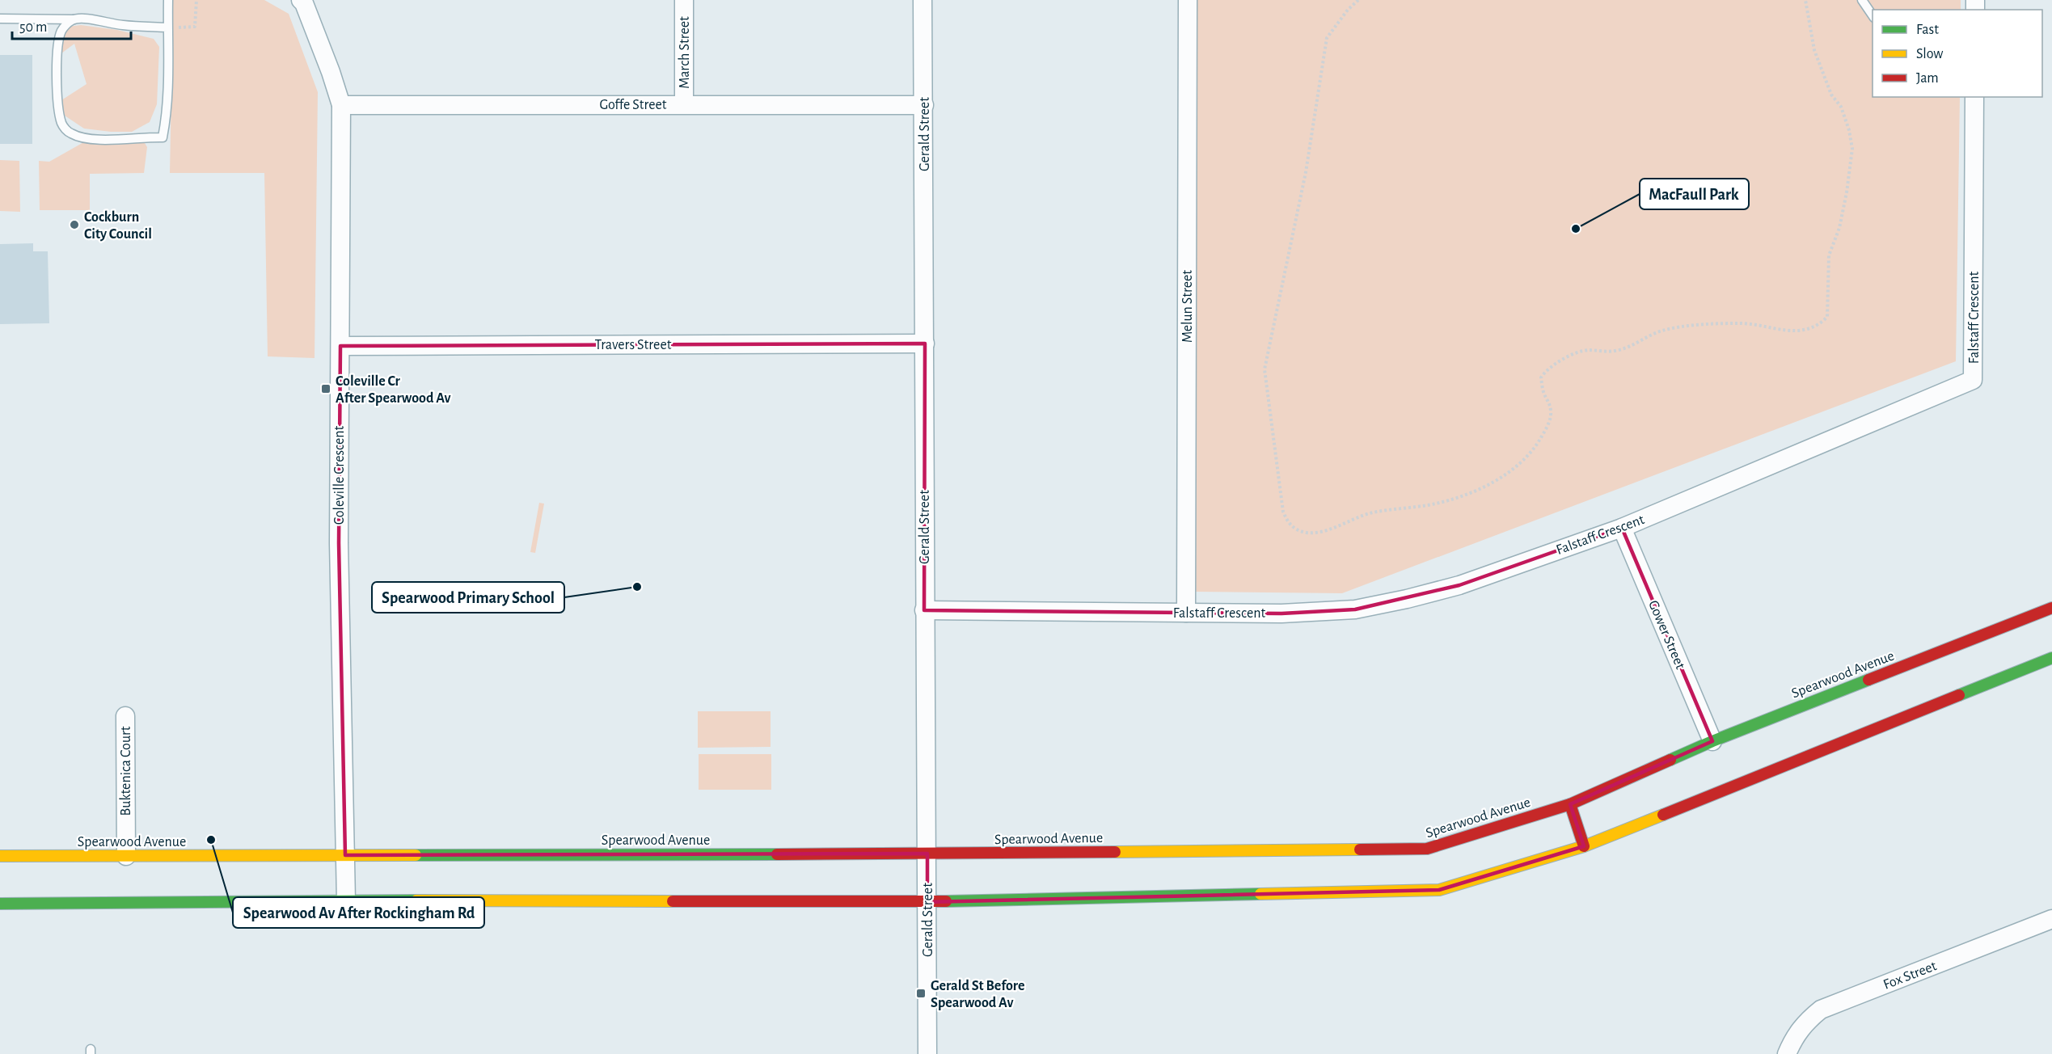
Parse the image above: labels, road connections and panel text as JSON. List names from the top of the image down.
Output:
{
  "streets": {
    "main road": ["Spearwood Avenue"],
    "street": [
      "March Street",
      "Goffe Street",
      "Gerald Street",
      "Melun Street",
      "Falstaff Crescent",
      "Travers Street",
      "Coleville Crescent",
      "Gower Street",
      "Buktenica Court",
      "Fox Street"
    ]
  },
  "crossings": [
    ["March Street", "Goffe Street"],
    ["Goffe Street", "Gerald Street"],
    ["Goffe Street", "Coleville Crescent"],
    ["Gerald Street", "Falstaff Crescent"],
    ["Gerald Street", "Travers Street"],
    ["Gerald Street", "Spearwood Avenue"],
    ["Melun Street", "Falstaff Crescent"],
    ["Falstaff Crescent", "Gower Street"],
    ["Travers Street", "Coleville Crescent"],
    ["Coleville Crescent", "Spearwood Avenue"],
    ["Gower Street", "Spearwood Avenue"],
    ["Spearwood Avenue", "Buktenica Court"]
  ],
  "places": {
    "other": [
      "Cockburn City Council",
      "MacFaull Park",
      "Spearwood Primary School",
      "Spearwood Av After Rockingham Rd"
    ],
    "transit": ["Coleville Cr After Spearwood Av", "Gerald St Before Spearwood Av"]
  },
  "legend": ["Fast", "Slow", "Jam"],
  "scale_bar": "50 m"
}
